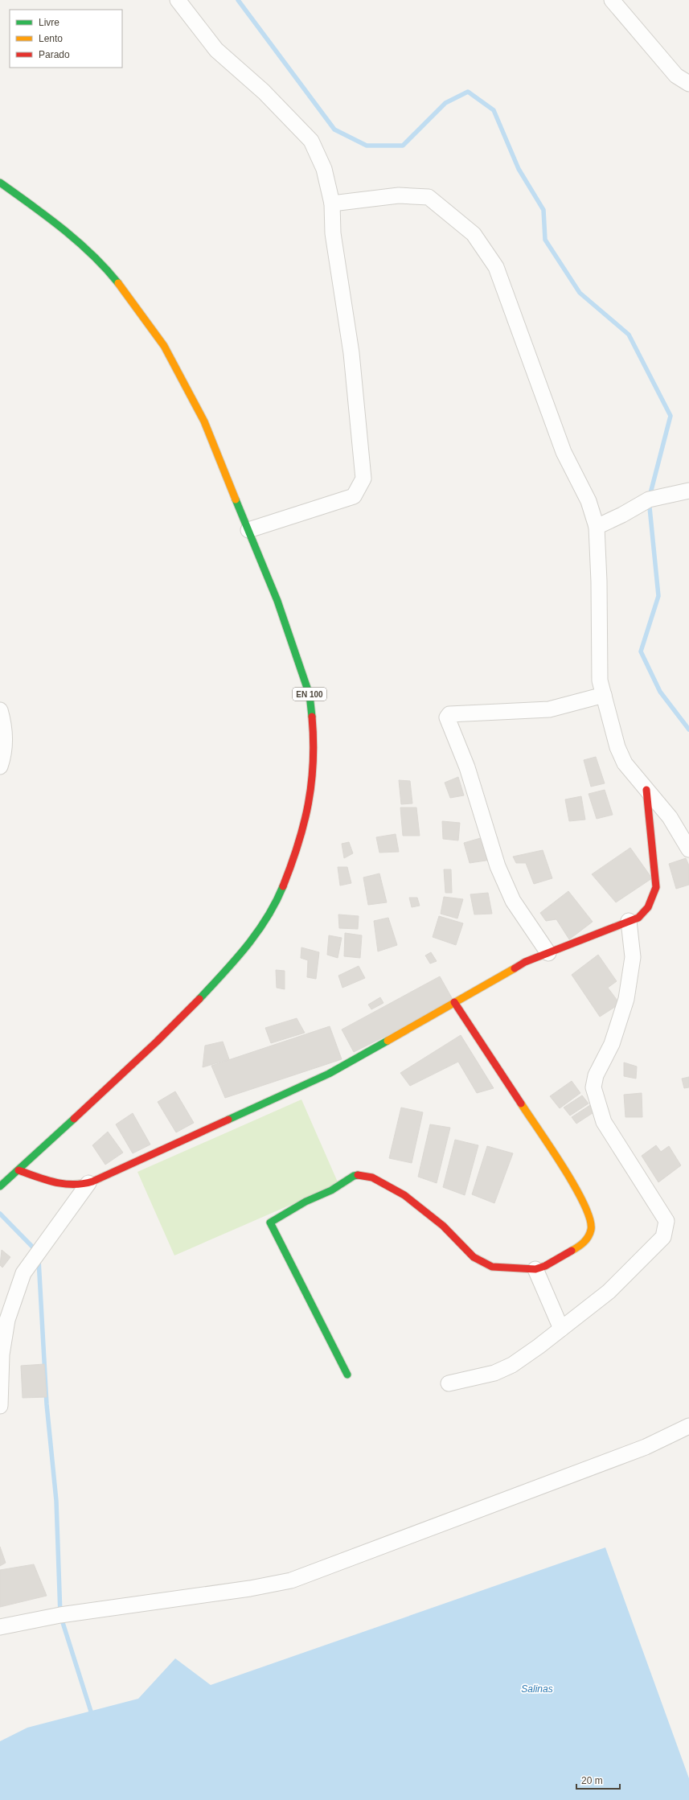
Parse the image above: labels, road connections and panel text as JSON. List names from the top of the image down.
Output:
{
  "streets": {
    "street": ["EN 100"]
  },
  "water": ["Salinas"],
  "legend": ["Livre", "Lento", "Parado"],
  "scale_bar": "20 m"
}
